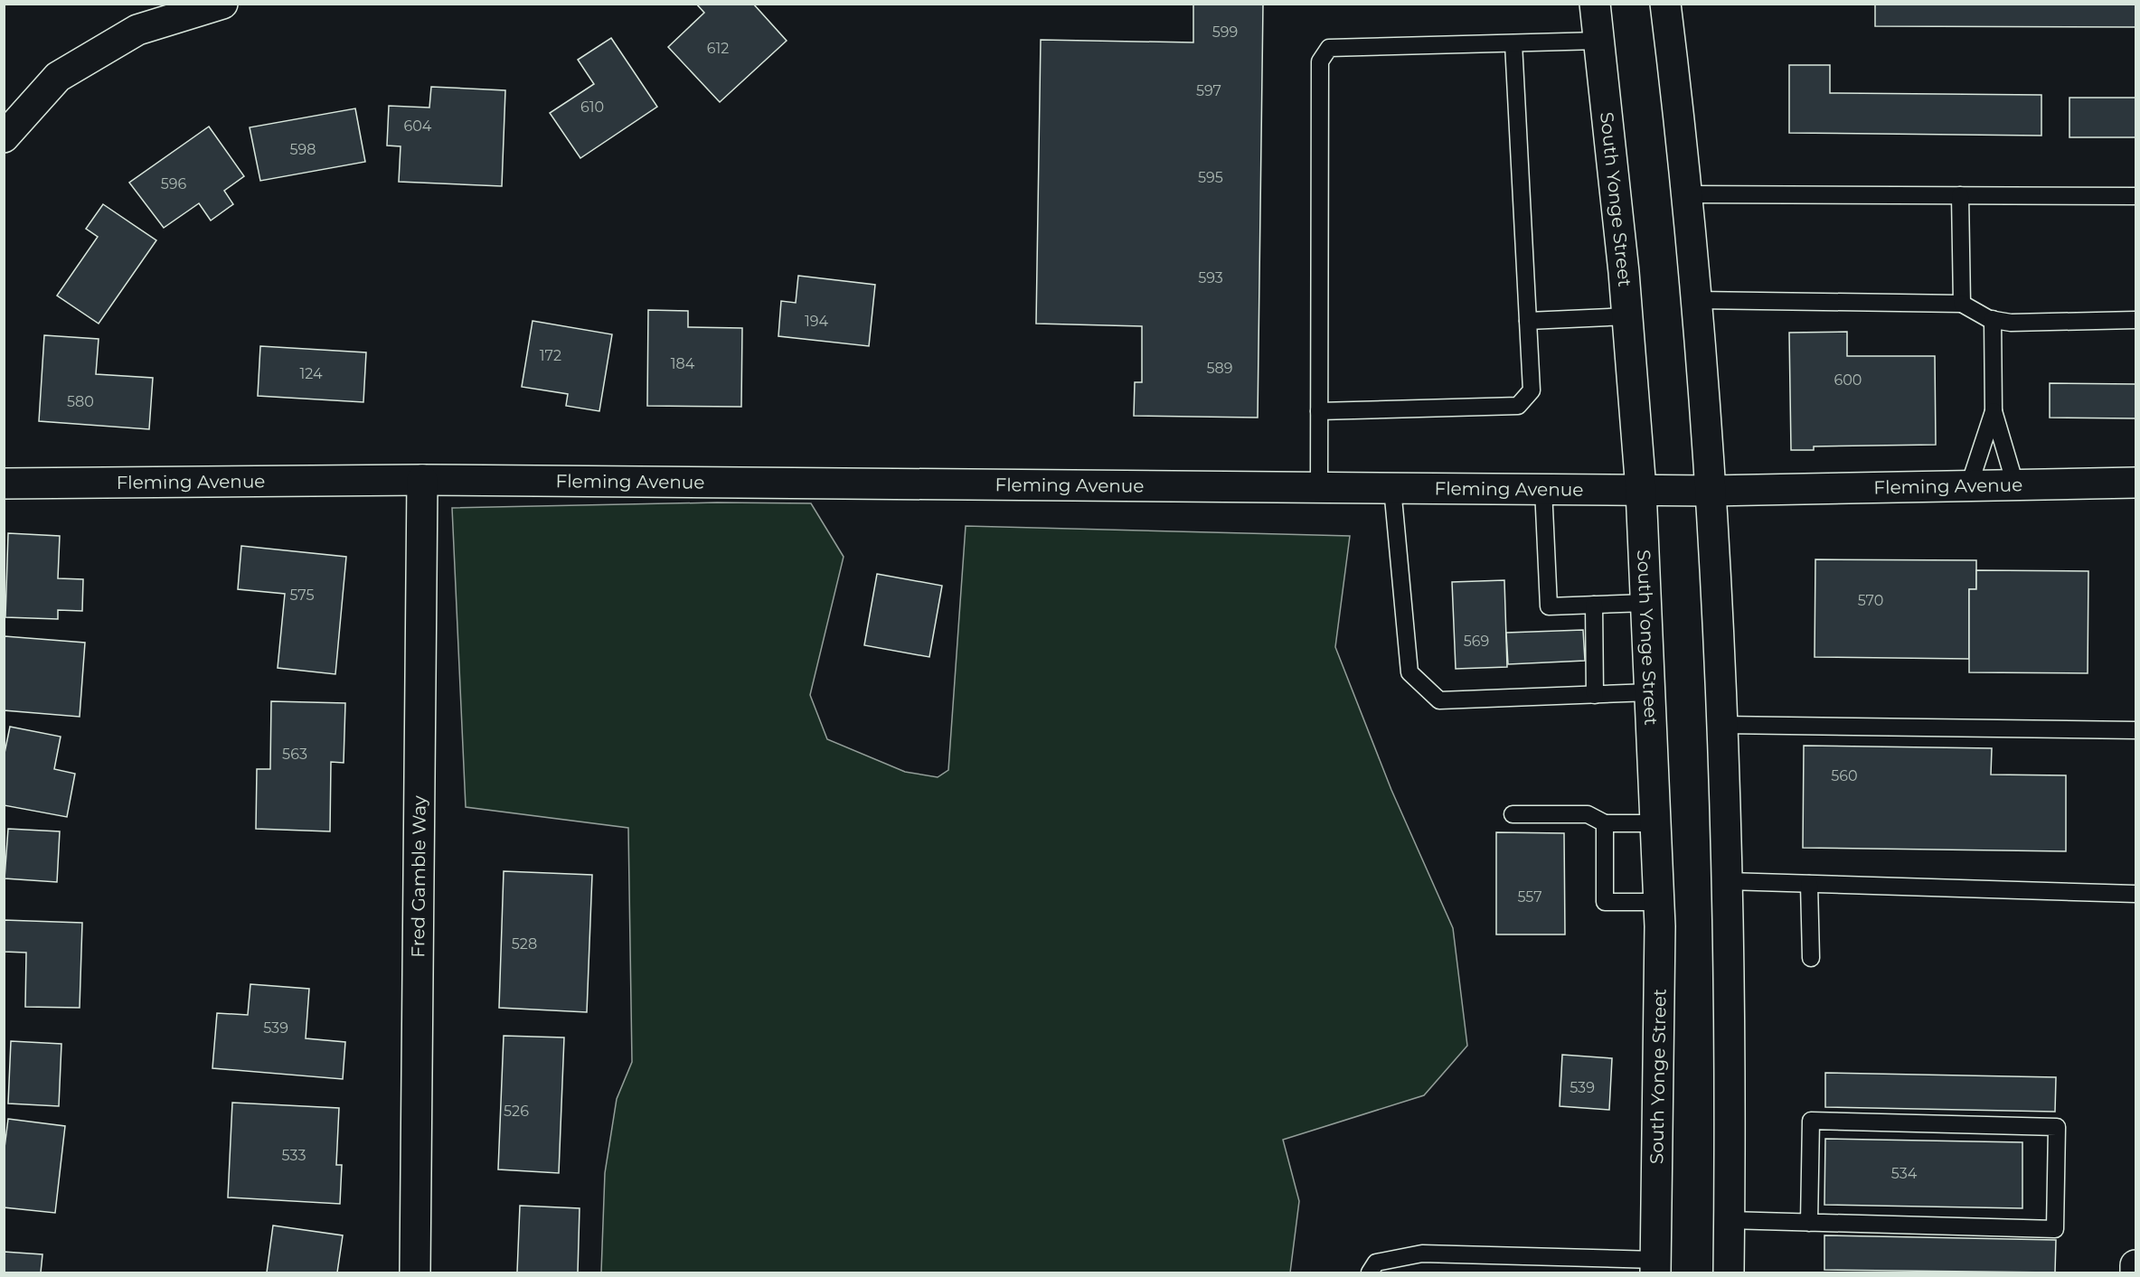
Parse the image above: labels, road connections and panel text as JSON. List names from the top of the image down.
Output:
{
  "streets": {
    "street": ["South Yonge Street", "Fleming Avenue", "Fred Gamble Way"]
  },
  "crossings": [
    ["South Yonge Street", "Fleming Avenue"],
    ["Fleming Avenue", "Fred Gamble Way"]
  ],
  "house_numbers": [
    "599",
    "612",
    "597",
    "610",
    "604",
    "598",
    "595",
    "596",
    "593",
    "194",
    "172",
    "184",
    "589",
    "124",
    "600",
    "580",
    "575",
    "570",
    "569",
    "563",
    "560",
    "557",
    "528",
    "539",
    "539",
    "526",
    "533",
    "534"
  ]
}
